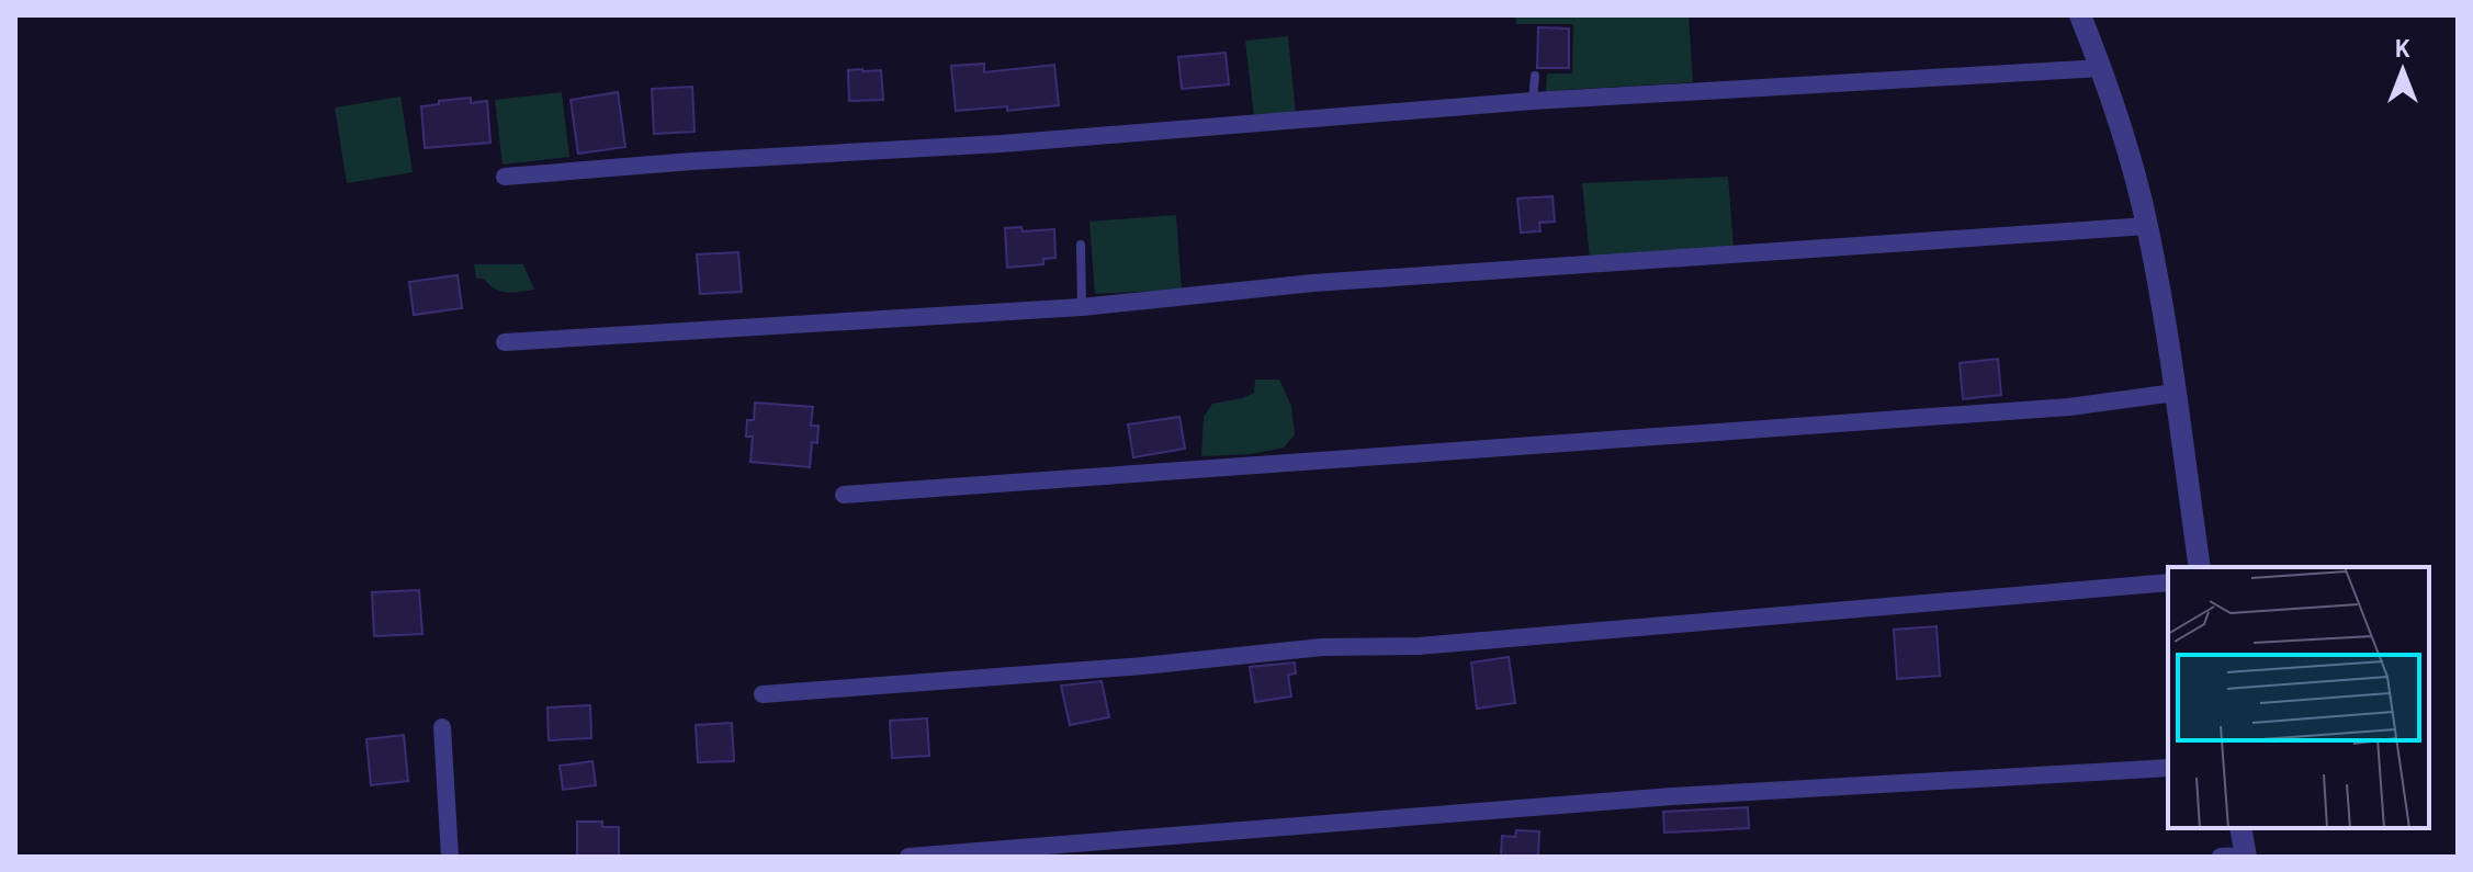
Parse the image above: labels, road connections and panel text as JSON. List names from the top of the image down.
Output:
{
  "north": "top"
}
